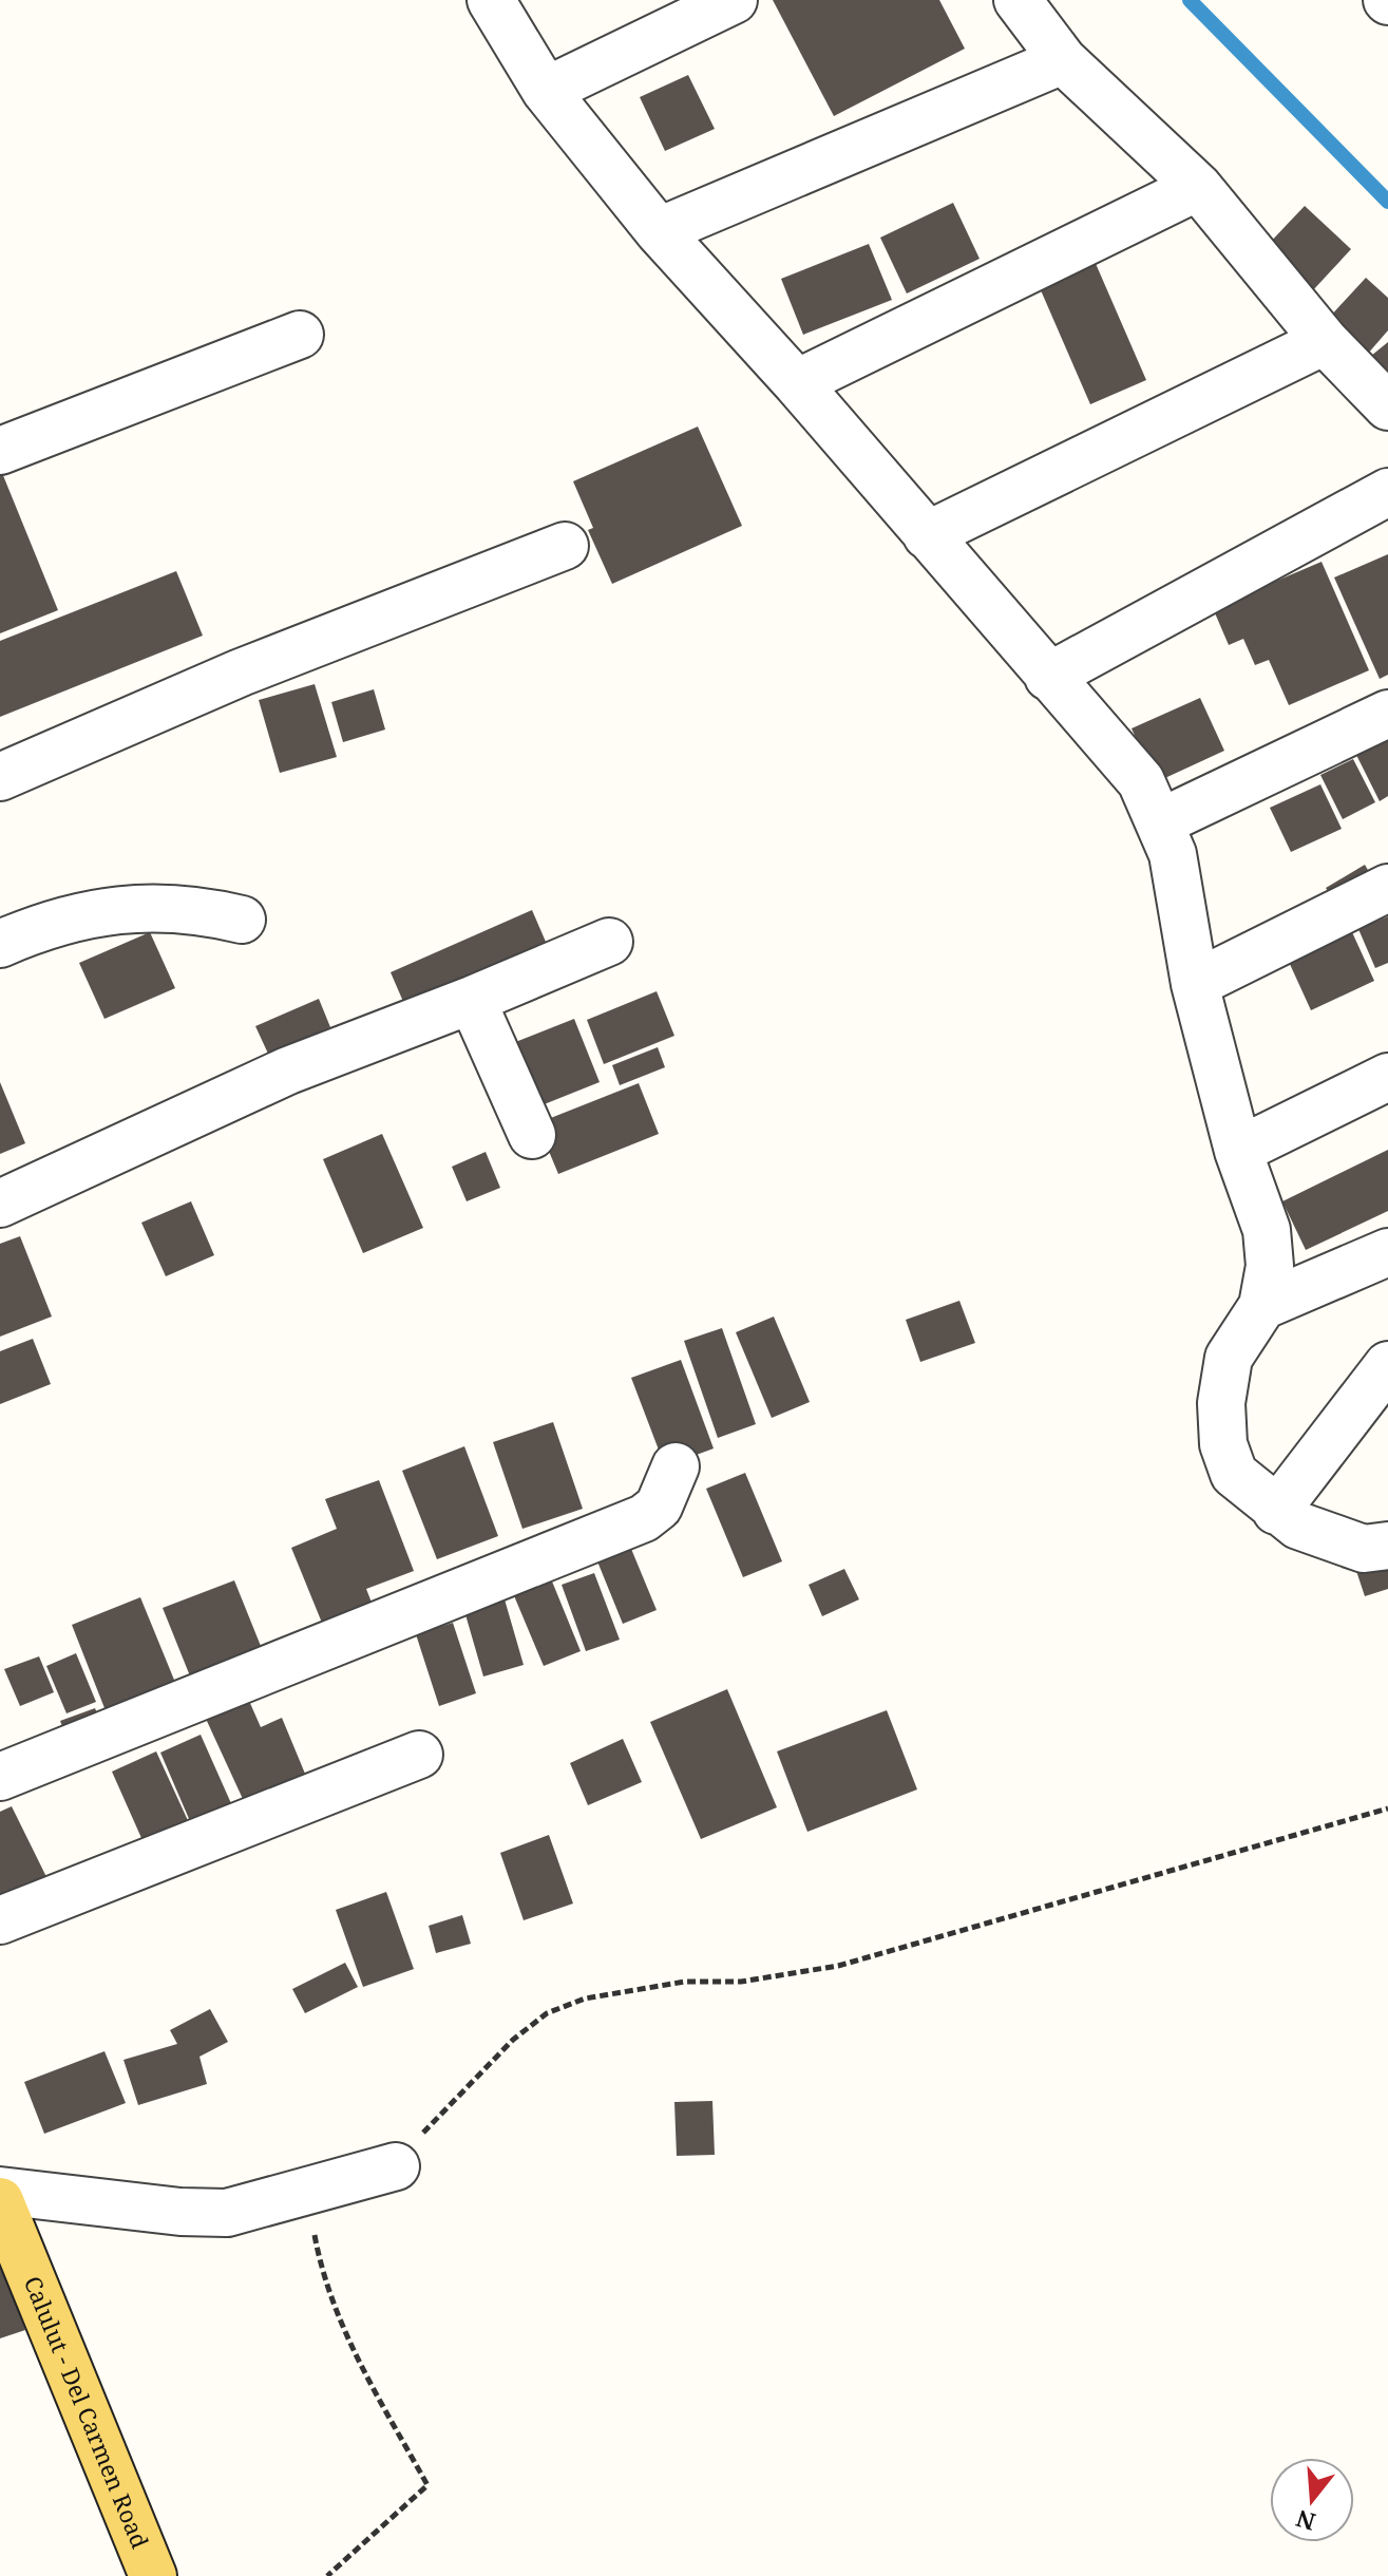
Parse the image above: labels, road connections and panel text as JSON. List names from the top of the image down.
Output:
{
  "streets": {
    "main road": ["Calulut - Del Carmen Road"]
  },
  "north": "bottom"
}
